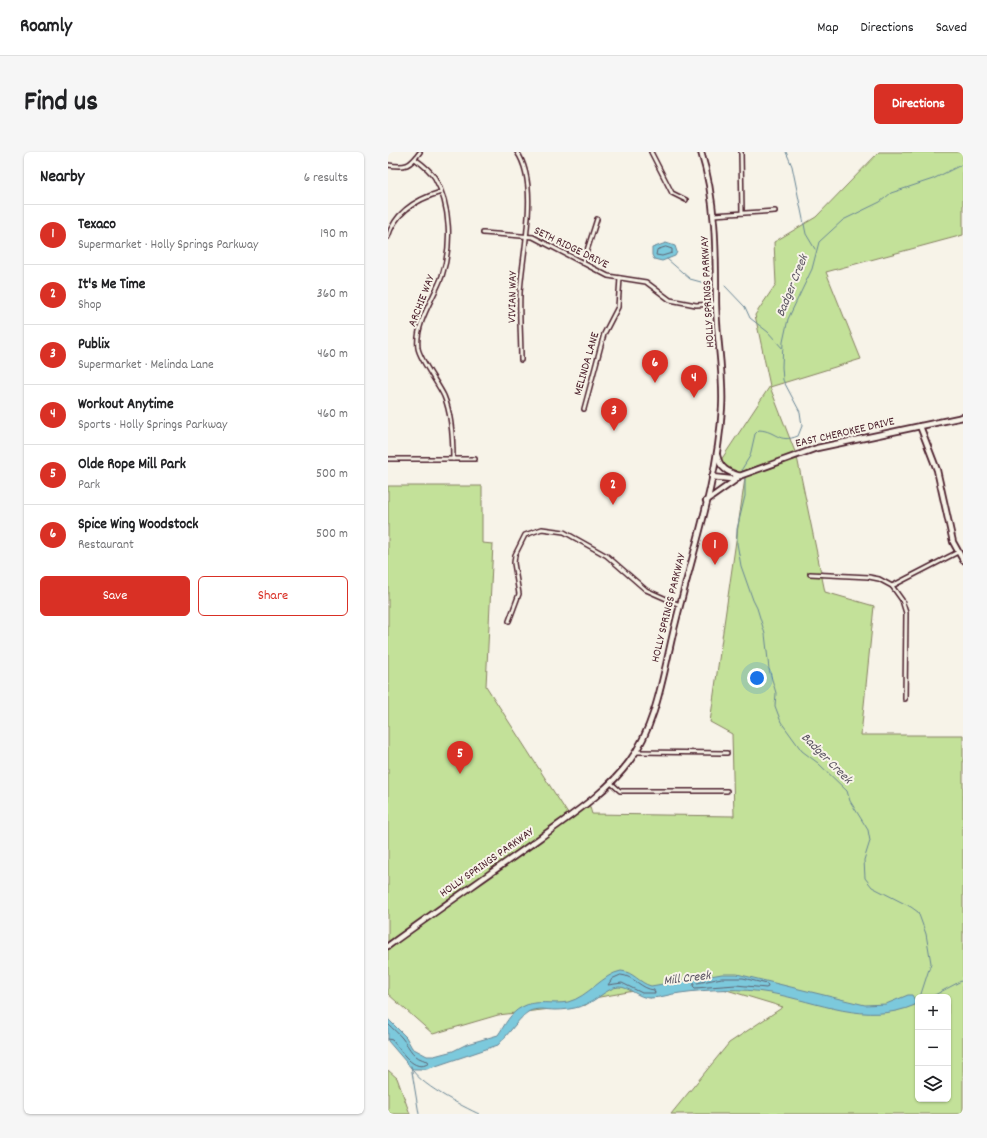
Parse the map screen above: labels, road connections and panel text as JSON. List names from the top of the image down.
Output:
{
  "streets": {
    "main road": ["HOLLY SPRINGS PARKWAY", "EAST CHEROKEE DRIVE"],
    "street": [
      "SETH RIDGE DRIVE",
      "VIVIAN WAY",
      "ARCHIE WAY",
      "MELINDA LANE"
    ]
  },
  "crossings": [
    ["SETH RIDGE DRIVE", "HOLLY SPRINGS PARKWAY"],
    ["SETH RIDGE DRIVE", "VIVIAN WAY"],
    ["SETH RIDGE DRIVE", "MELINDA LANE"],
    ["HOLLY SPRINGS PARKWAY", "EAST CHEROKEE DRIVE"]
  ],
  "water": ["Badger Creek", "Mill Creek"],
  "page": {
    "header": "Roamly",
    "nav": ["Map", "Directions", "Saved"],
    "title": "Find us",
    "buttons": [
      "Directions",
      ["Save", "Share"]
    ],
    "heading": ["Nearby", "6 results"],
    "list": [
      {
        "mark": "1",
        "name": "Texaco",
        "note": "Supermarket · Holly Springs Parkway",
        "value": "190 m"
      },
      {
        "mark": "2",
        "name": "It's Me Time",
        "note": "Shop",
        "value": "360 m"
      },
      {
        "mark": "3",
        "name": "Publix",
        "note": "Supermarket · Melinda Lane",
        "value": "460 m"
      },
      {
        "mark": "4",
        "name": "Workout Anytime",
        "note": "Sports · Holly Springs Parkway",
        "value": "460 m"
      },
      {
        "mark": "5",
        "name": "Olde Rope Mill Park",
        "note": "Park",
        "value": "500 m"
      },
      {
        "mark": "6",
        "name": "Spice Wing Woodstock",
        "note": "Restaurant",
        "value": "500 m"
      }
    ],
    "pins": [
      "6",
      "4",
      "3",
      "2",
      "1",
      "5"
    ],
    "map_buttons": ["+", "−"]
  }
}
